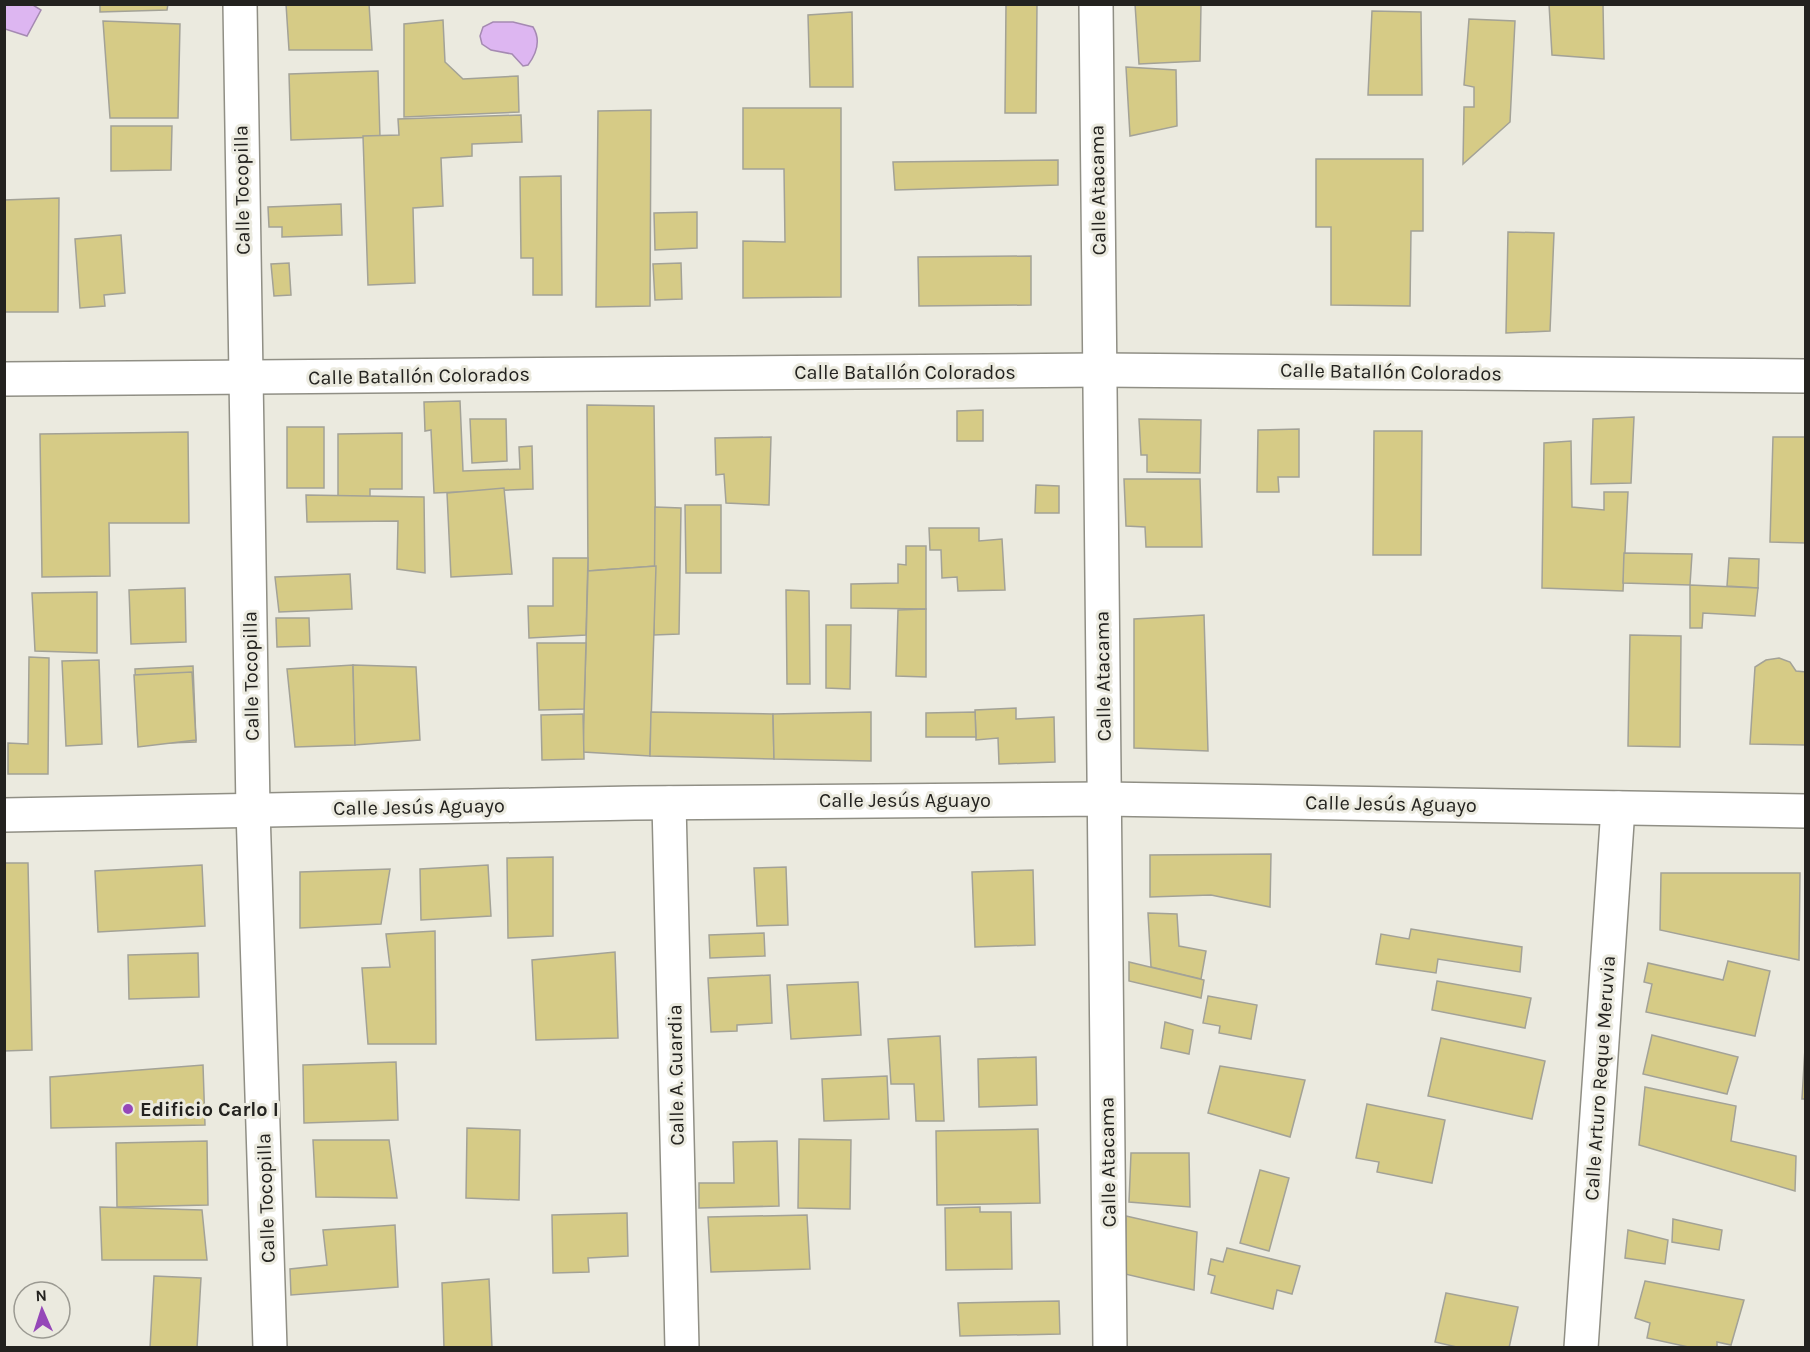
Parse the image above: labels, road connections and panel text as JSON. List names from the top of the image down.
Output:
{
  "streets": {
    "street": [
      "Calle Tocopilla",
      "Calle Atacama",
      "Calle Batallón Colorados",
      "Calle Jesús Aguayo",
      "Calle A. Guardia",
      "Calle Arturo Reque Meruvia"
    ]
  },
  "crossings": [
    ["Calle Tocopilla", "Calle Batallón Colorados"],
    ["Calle Tocopilla", "Calle Jesús Aguayo"],
    ["Calle Atacama", "Calle Batallón Colorados"],
    ["Calle Atacama", "Calle Jesús Aguayo"],
    ["Calle Jesús Aguayo", "Calle A. Guardia"],
    ["Calle Jesús Aguayo", "Calle Arturo Reque Meruvia"]
  ],
  "places": ["Edificio Carlo I"],
  "north": "top"
}
